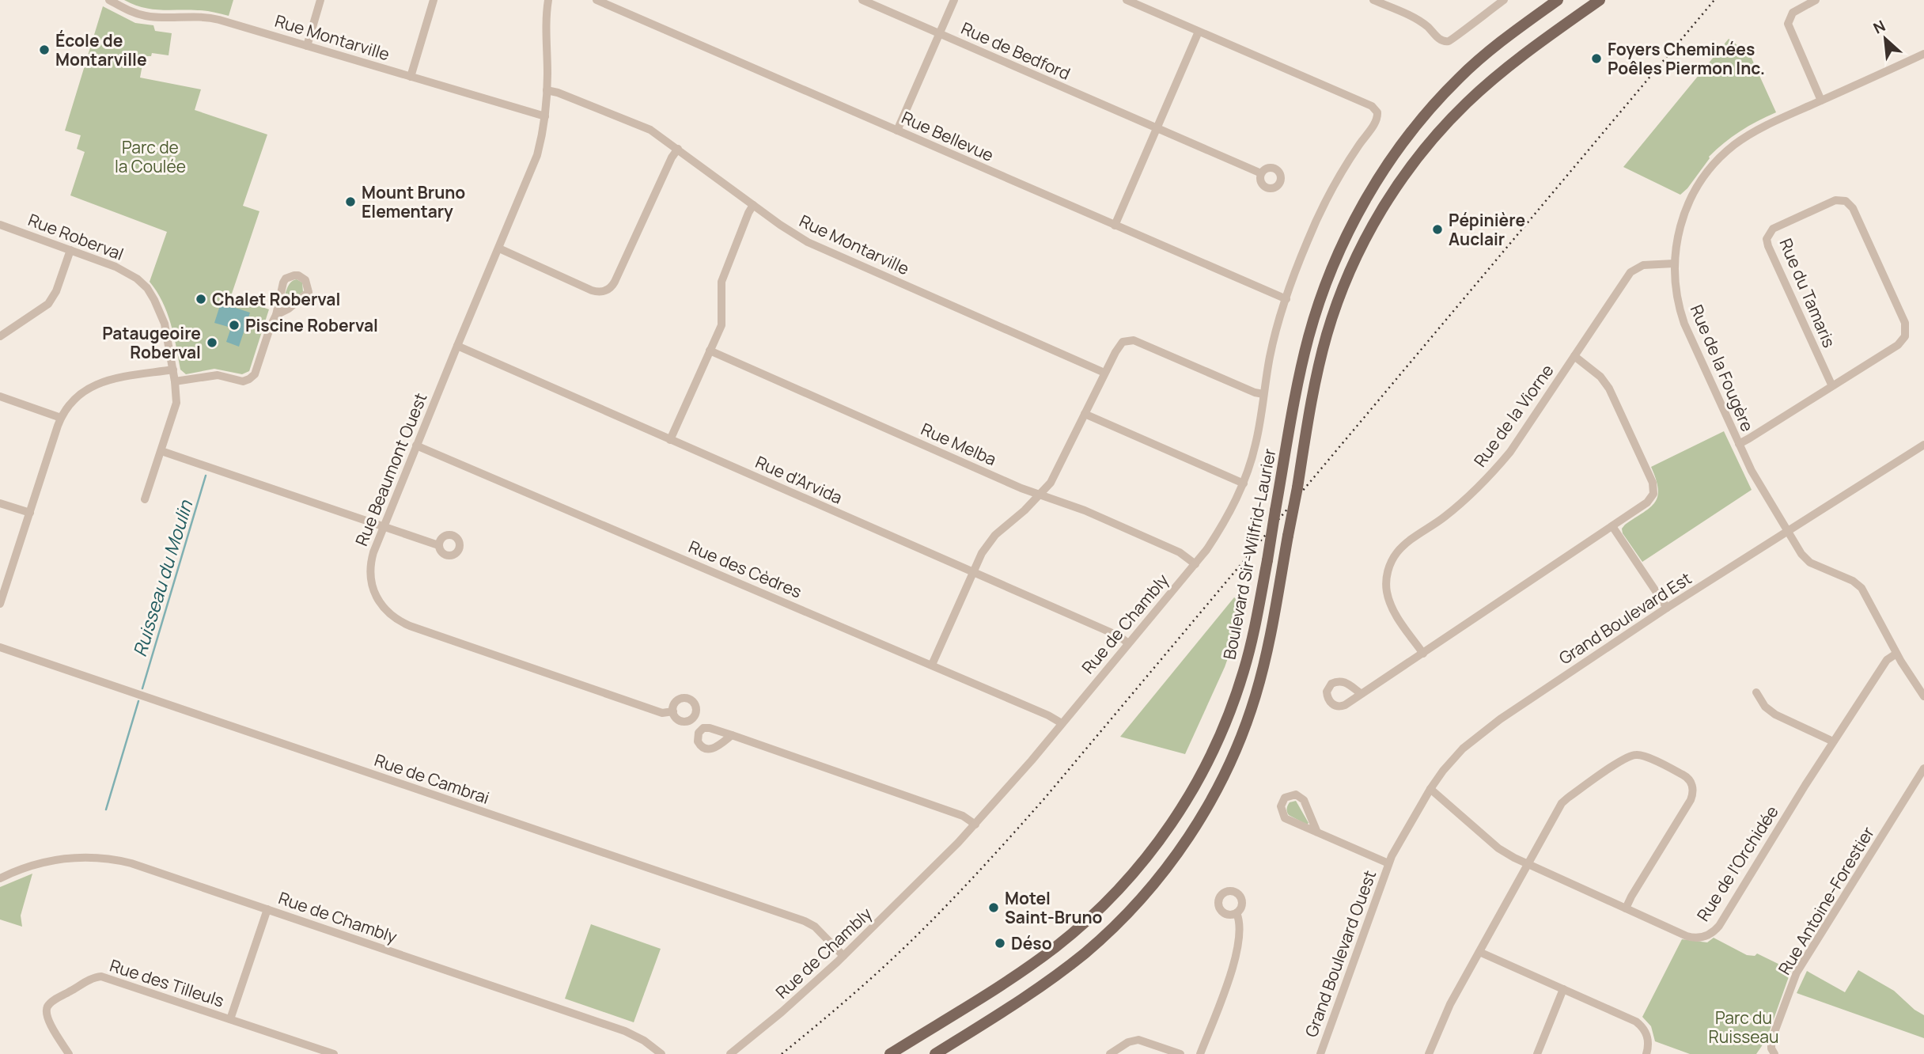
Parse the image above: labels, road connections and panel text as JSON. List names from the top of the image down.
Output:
{
  "streets": {
    "main road": ["Boulevard Sir-Wilfrid-Laurier"],
    "street": [
      "Rue Montarville",
      "Rue de Bedford",
      "Rue Bellevue",
      "Rue Roberval",
      "Rue du Tamaris",
      "Rue de la Fougère",
      "Rue de la Viorne",
      "Rue Melba",
      "Rue Beaumont Ouest",
      "Rue d'Arvida",
      "Rue des Cèdres",
      "Grand Boulevard Est",
      "Rue de Chambly",
      "Rue de Cambrai",
      "Rue de l'Orchidée",
      "Rue Antoine-Forestier",
      "Grand Boulevard Ouest",
      "Rue des Tilleuls"
    ]
  },
  "crossings": [
    ["Rue Montarville", "Rue Beaumont Ouest"],
    ["Rue Bellevue", "Rue de Chambly"],
    ["Rue du Tamaris", "Rue de la Fougère"],
    ["Rue de la Fougère", "Rue de la Viorne"],
    ["Rue de la Fougère", "Grand Boulevard Est"],
    ["Rue de la Fougère", "Rue de l'Orchidée"],
    ["Rue Melba", "Rue de Chambly"],
    ["Rue Beaumont Ouest", "Rue d'Arvida"],
    ["Rue Beaumont Ouest", "Rue des Cèdres"],
    ["Rue d'Arvida", "Rue de Chambly"],
    ["Rue des Cèdres", "Rue de Chambly"],
    ["Grand Boulevard Est", "Rue de l'Orchidée"],
    ["Grand Boulevard Est", "Grand Boulevard Ouest"],
    ["Rue de Chambly", "Rue de Cambrai"]
  ],
  "water": ["Ruisseau du Moulin"],
  "parks": ["Parc de la Coulée", "Parc du Ruisseau"],
  "places": [
    "École de Montarville",
    "Foyers Cheminées Poêles Piermon Inc.",
    "Mount Bruno Elementary",
    "Pépinière Auclair",
    "Chalet Roberval",
    "Piscine Roberval",
    "Pataugeoire Roberval",
    "Motel Saint-Bruno",
    "Déso"
  ],
  "north": "top left"
}
